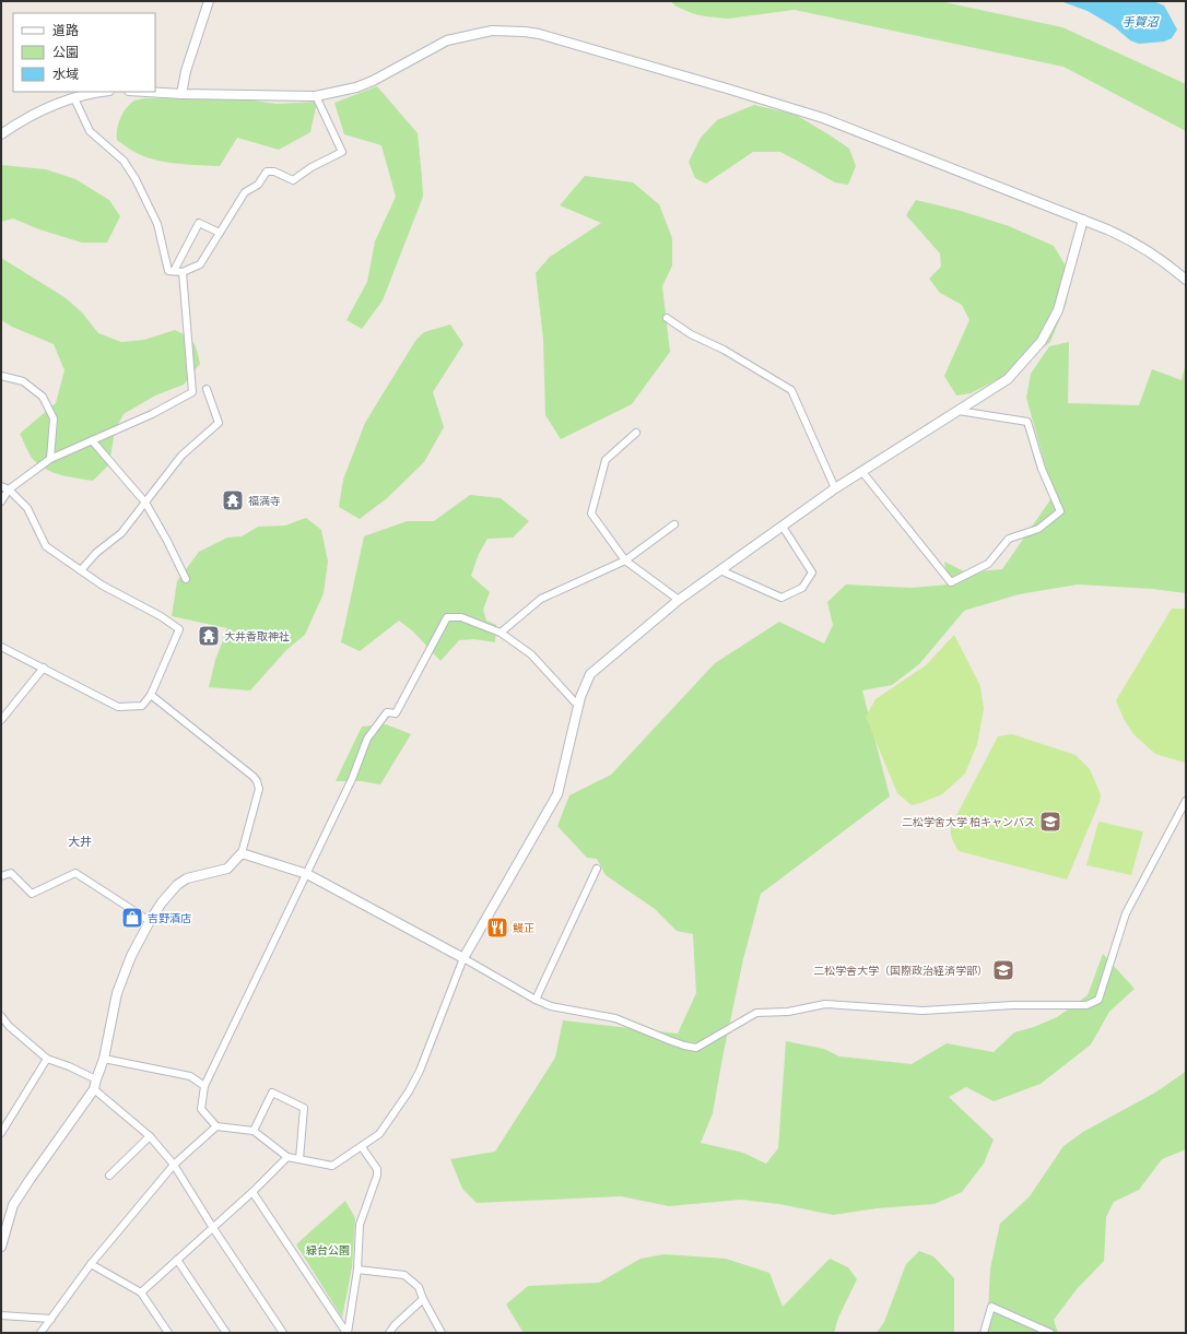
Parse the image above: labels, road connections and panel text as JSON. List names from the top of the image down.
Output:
{
  "districts": ["大井"],
  "water": ["手賀沼"],
  "parks": ["緑台公園"],
  "places": {
    "temple": ["福満寺", "大井香取神社"],
    "school or university": ["二松学舍大学 柏キャンパス", "二松学舎大学（国際政治経済学部）"],
    "shop": ["吉野酒店"],
    "restaurant": ["鰻正"]
  },
  "legend": ["道路", "公園", "水域"]
}
